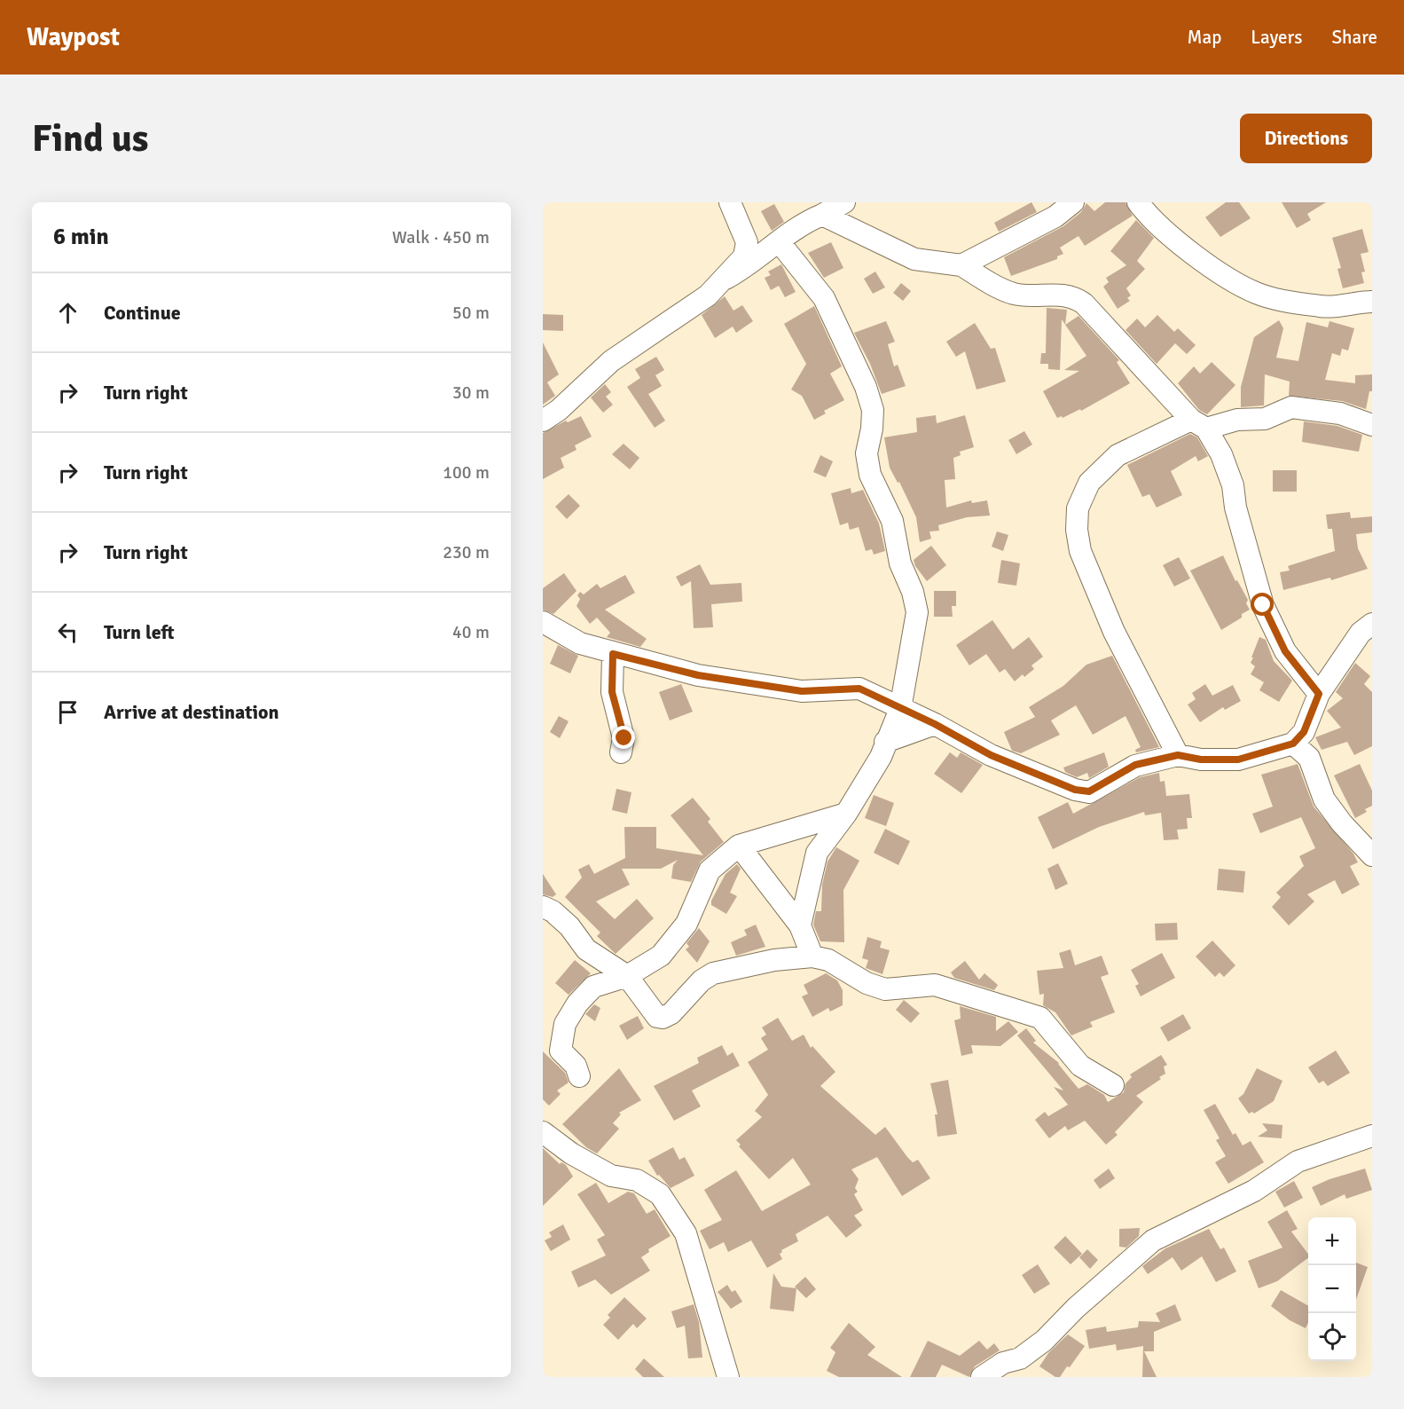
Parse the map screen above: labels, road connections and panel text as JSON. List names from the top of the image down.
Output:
{
  "page": {
    "header": "Waypost",
    "nav": ["Map", "Layers", "Share"],
    "buttons": "Directions",
    "title": "Find us",
    "heading": ["6 min", "Walk · 450 m"],
    "list": [
      ["Continue", "50 m"],
      ["Turn right", "30 m"],
      ["Turn right", "100 m"],
      ["Turn right", "230 m"],
      ["Turn left", "40 m"],
      "Arrive at destination"
    ],
    "map_buttons": ["+", "−"]
  }
}
